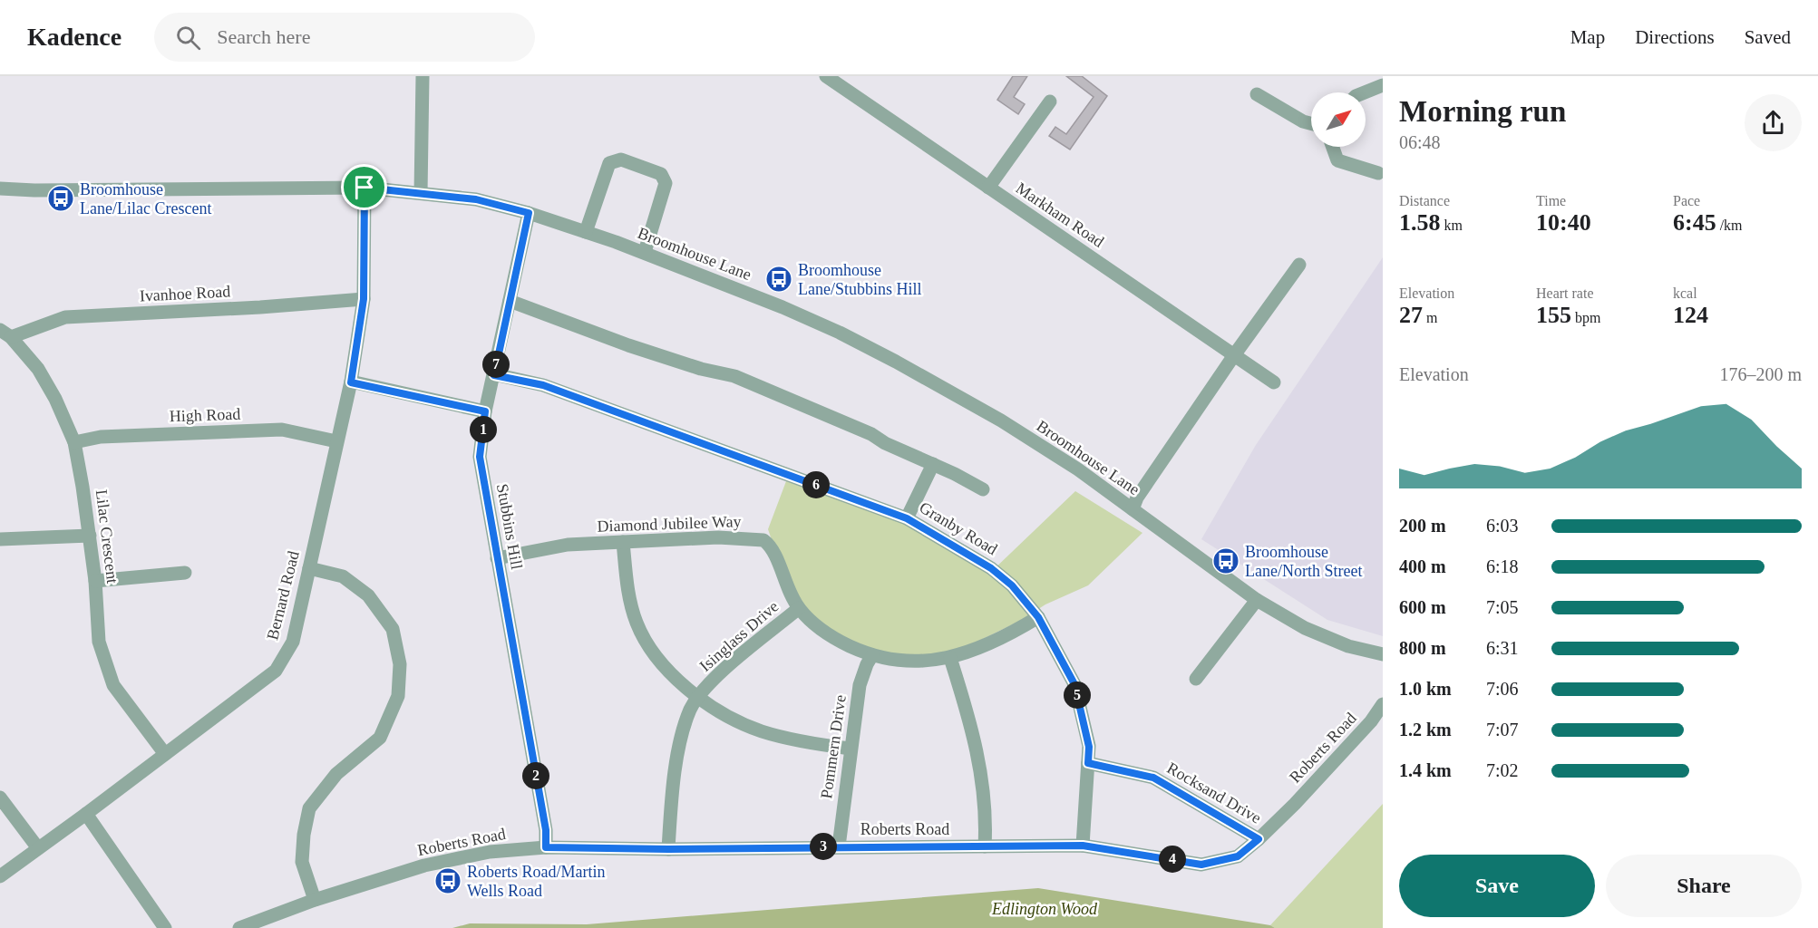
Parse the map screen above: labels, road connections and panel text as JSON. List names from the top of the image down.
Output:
{
  "streets": {
    "street": [
      "Markham Road",
      "Broomhouse Lane",
      "Ivanhoe Road",
      "High Road",
      "Diamond Jubilee Way",
      "Stubbins Hill",
      "Granby Road",
      "Lilac Crescent",
      "Bernard Road",
      "Isinglass Drive",
      "Pommern Drive",
      "Roberts Road",
      "Rocksand Drive"
    ]
  },
  "crossings": [
    ["Broomhouse Lane", "Stubbins Hill"],
    ["Broomhouse Lane", "Bernard Road"],
    ["Ivanhoe Road", "Lilac Crescent"],
    ["Ivanhoe Road", "Bernard Road"],
    ["High Road", "Lilac Crescent"],
    ["High Road", "Bernard Road"],
    ["Diamond Jubilee Way", "Stubbins Hill"],
    ["Diamond Jubilee Way", "Granby Road"],
    ["Diamond Jubilee Way", "Isinglass Drive"],
    ["Diamond Jubilee Way", "Pommern Drive"],
    ["Stubbins Hill", "Granby Road"],
    ["Stubbins Hill", "Roberts Road"],
    ["Granby Road", "Roberts Road"],
    ["Granby Road", "Rocksand Drive"],
    ["Lilac Crescent", "Bernard Road"],
    ["Isinglass Drive", "Roberts Road"],
    ["Pommern Drive", "Roberts Road"],
    ["Roberts Road", "Rocksand Drive"]
  ],
  "parks": ["Edlington Wood"],
  "places": {
    "bus stop": [
      "Broomhouse Lane/Lilac Crescent",
      "Broomhouse Lane/Stubbins Hill",
      "Broomhouse Lane/North Street",
      "Roberts Road/Martin Wells Road"
    ]
  },
  "north": "top right",
  "page": {
    "header": "Kadence",
    "search": "Search here",
    "nav": ["Map", "Directions", "Saved"],
    "heading": ["Morning run", "06:48"],
    "stats": [
      ["Distance", "1.58 km"],
      ["Time", "10:40"],
      ["Pace", "6:45 /km"],
      ["Elevation", "27 m"],
      ["Heart rate", "155 bpm"],
      ["kcal", "124"]
    ],
    "pins": [
      "7",
      "1",
      "6",
      "5",
      "2",
      "3",
      "4"
    ],
    "chart": ["Elevation", "176–200 m"],
    "list": [
      {
        "name": "200 m",
        "note": "6:03"
      },
      {
        "name": "400 m",
        "note": "6:18"
      },
      {
        "name": "600 m",
        "note": "7:05"
      },
      {
        "name": "800 m",
        "note": "6:31"
      },
      {
        "name": "1.0 km",
        "note": "7:06"
      },
      {
        "name": "1.2 km",
        "note": "7:07"
      },
      {
        "name": "1.4 km",
        "note": "7:02"
      }
    ],
    "buttons": ["Save", "Share"]
  }
}
